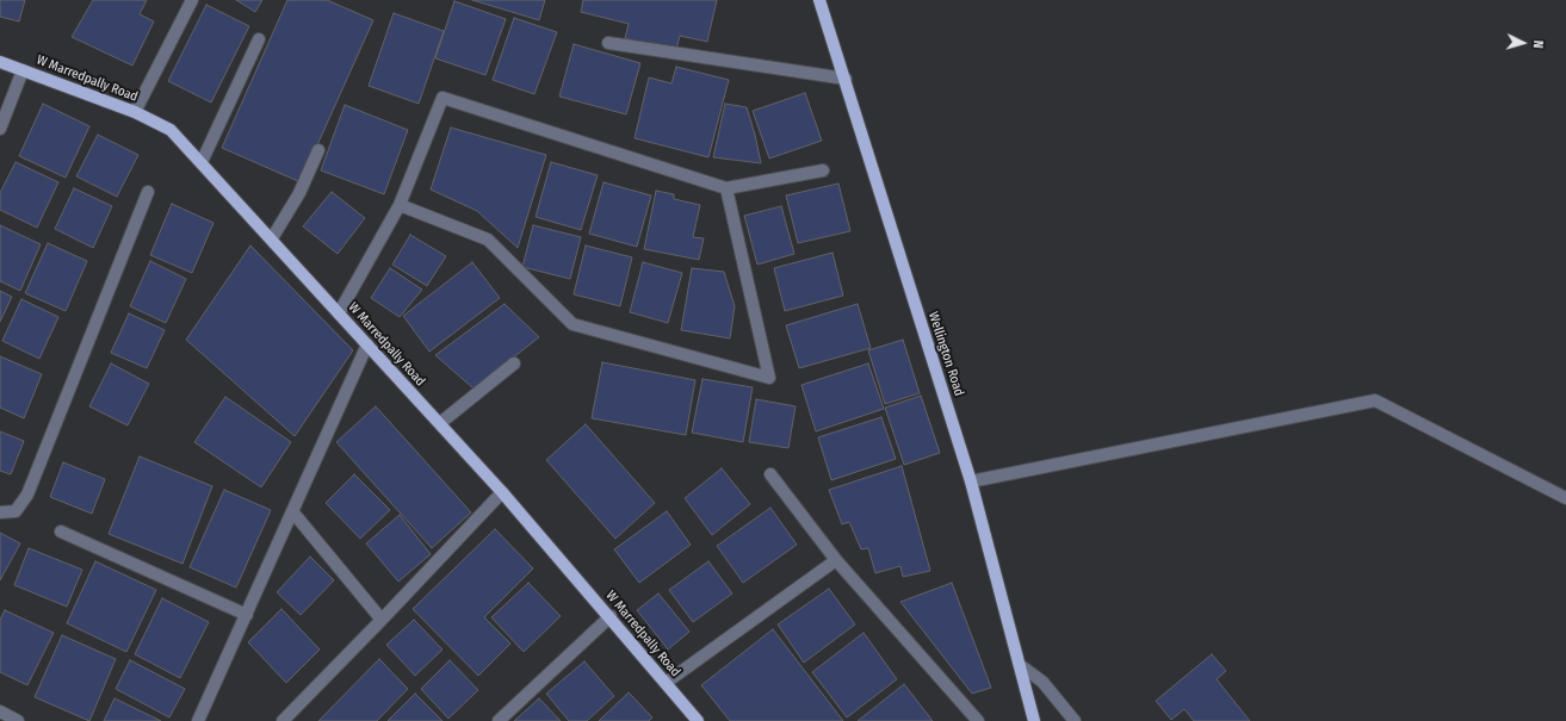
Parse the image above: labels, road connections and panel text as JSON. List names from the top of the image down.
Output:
{
  "streets": {
    "main road": ["W Marredpally Road", "Wellington Road"]
  },
  "north": "right"
}
